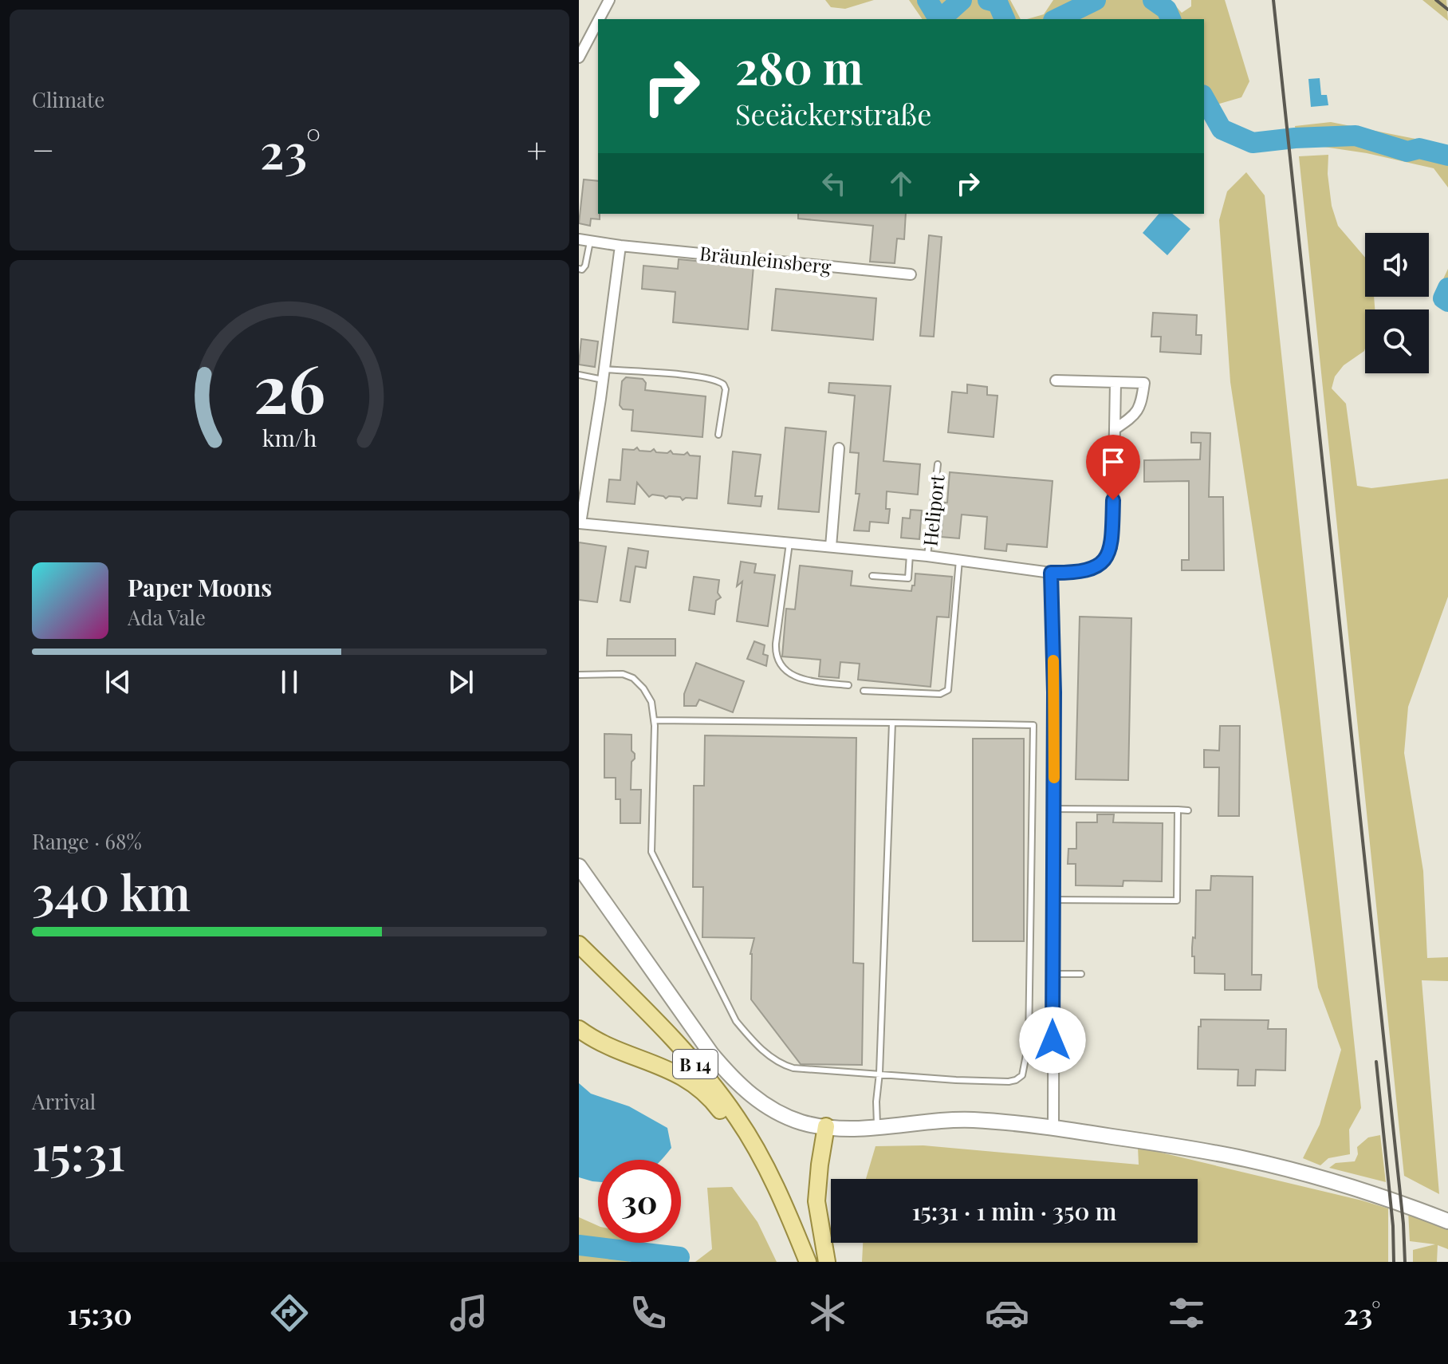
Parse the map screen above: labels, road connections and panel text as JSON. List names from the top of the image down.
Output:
{
  "streets": {
    "main road": ["B 14"],
    "street": ["Bräunleinsberg"],
    "lane": ["Heliport"]
  },
  "page": {
    "tile": [
      "Climate",
      ["Range · 68%", "340 km"],
      ["Arrival", "15:31"]
    ],
    "turn": ["280 m", "Seeäckerstraße"],
    "heat": ["−", "23°", "+"],
    "song": ["Paper Moons", "Ada Vale"],
    "limit": "30",
    "trip": "15:31 · 1 min · 350 m",
    "tabs": ["15:30", "23°"],
    "gauge": ["26", "km/h"]
  }
}
